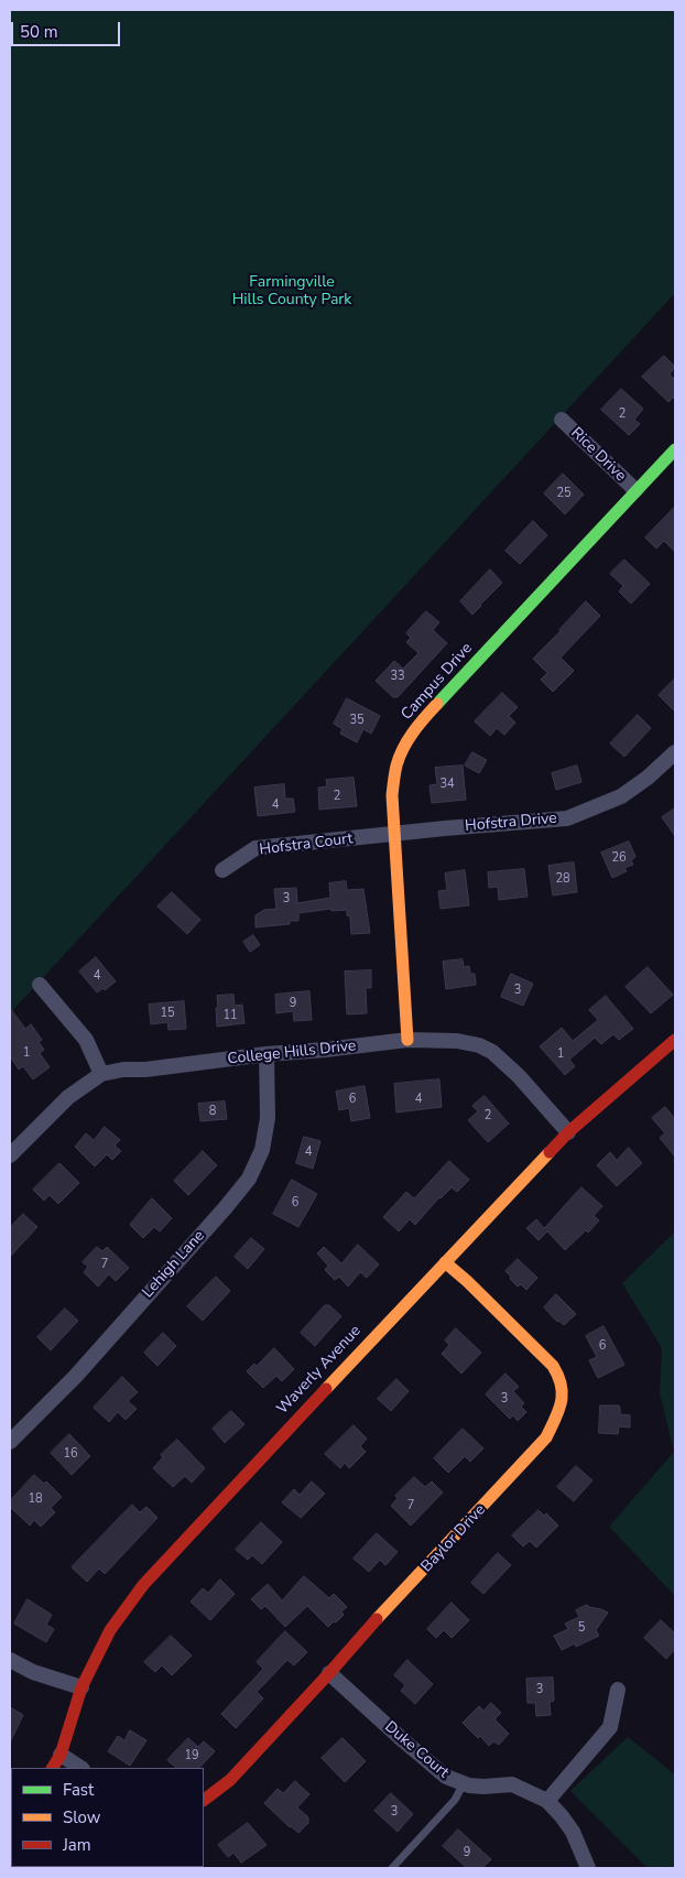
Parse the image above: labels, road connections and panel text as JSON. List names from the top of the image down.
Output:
{
  "streets": {
    "street": [
      "Rice Drive",
      "Campus Drive",
      "Hofstra Drive",
      "Hofstra Court",
      "College Hills Drive",
      "Lehigh Lane",
      "Waverly Avenue",
      "Baylor Drive",
      "Duke Court"
    ]
  },
  "crossings": [
    ["Rice Drive", "Campus Drive"],
    ["Campus Drive", "Hofstra Drive"],
    ["Campus Drive", "Hofstra Court"],
    ["Campus Drive", "College Hills Drive"],
    ["Hofstra Drive", "Hofstra Court"],
    ["College Hills Drive", "Lehigh Lane"],
    ["College Hills Drive", "Waverly Avenue"],
    ["Waverly Avenue", "Baylor Drive"],
    ["Baylor Drive", "Duke Court"]
  ],
  "parks": ["Farmingville Hills County Park"],
  "house_numbers": [
    "2",
    "25",
    "33",
    "35",
    "34",
    "2",
    "4",
    "26",
    "28",
    "3",
    "4",
    "3",
    "9",
    "15",
    "11",
    "1",
    "1",
    "6",
    "4",
    "8",
    "2",
    "4",
    "6",
    "7",
    "6",
    "3",
    "16",
    "18",
    "7",
    "5",
    "3",
    "19",
    "3",
    "9"
  ],
  "legend": ["Fast", "Slow", "Jam"],
  "scale_bar": "50 m"
}
